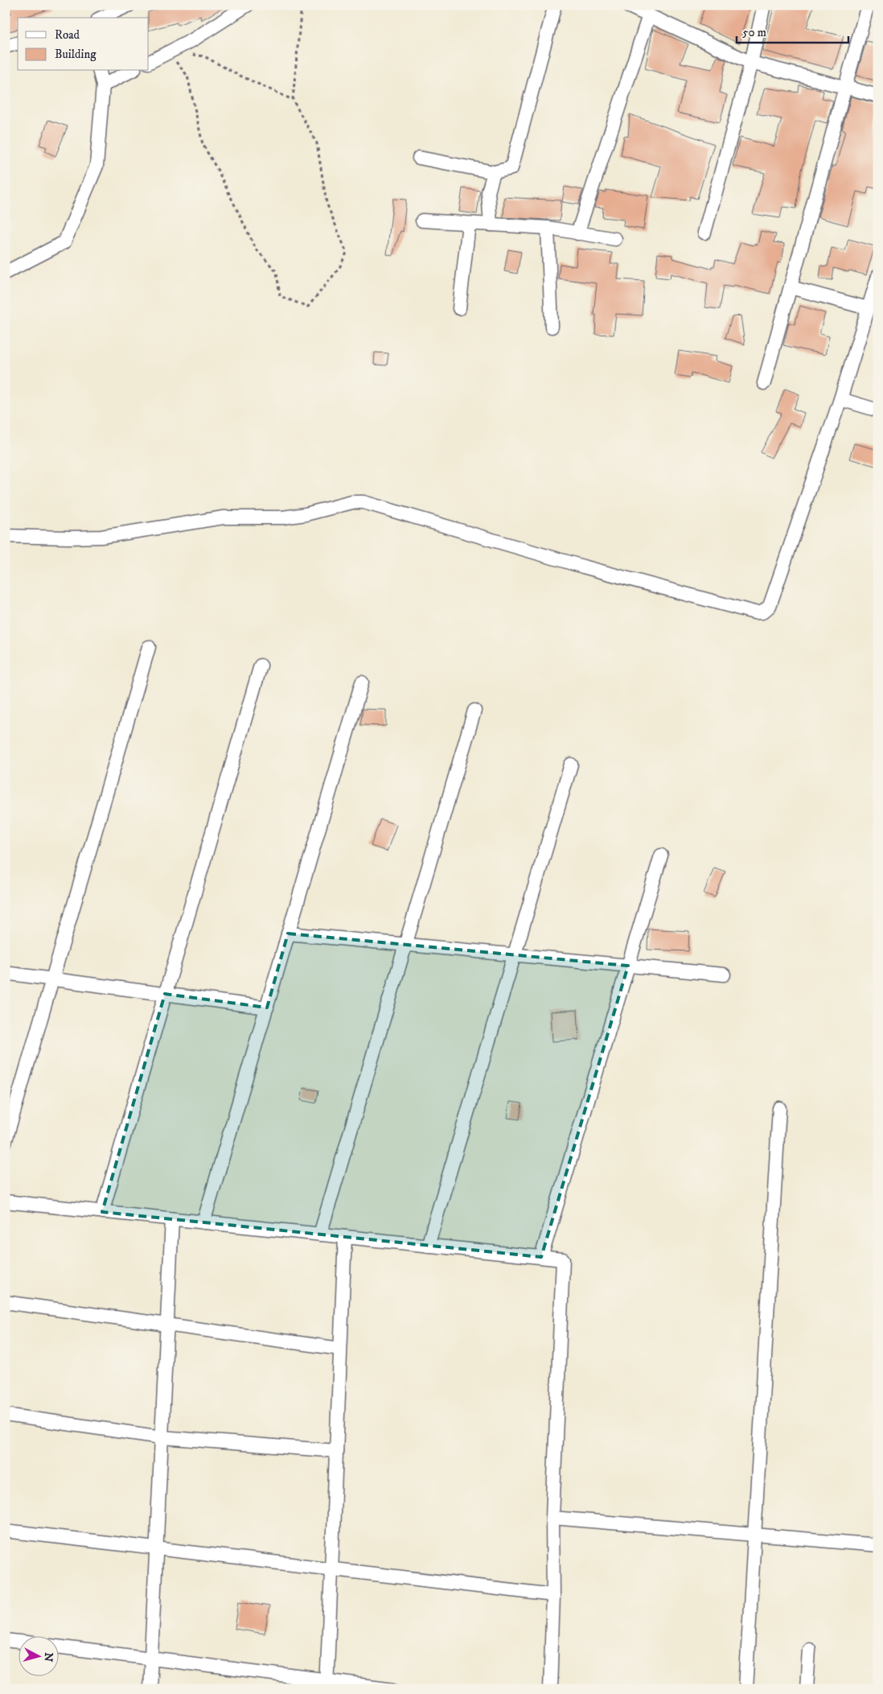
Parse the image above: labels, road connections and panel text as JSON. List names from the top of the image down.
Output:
{
  "legend": ["Road", "Building"],
  "scale_bar": "50 m",
  "north": "right"
}
